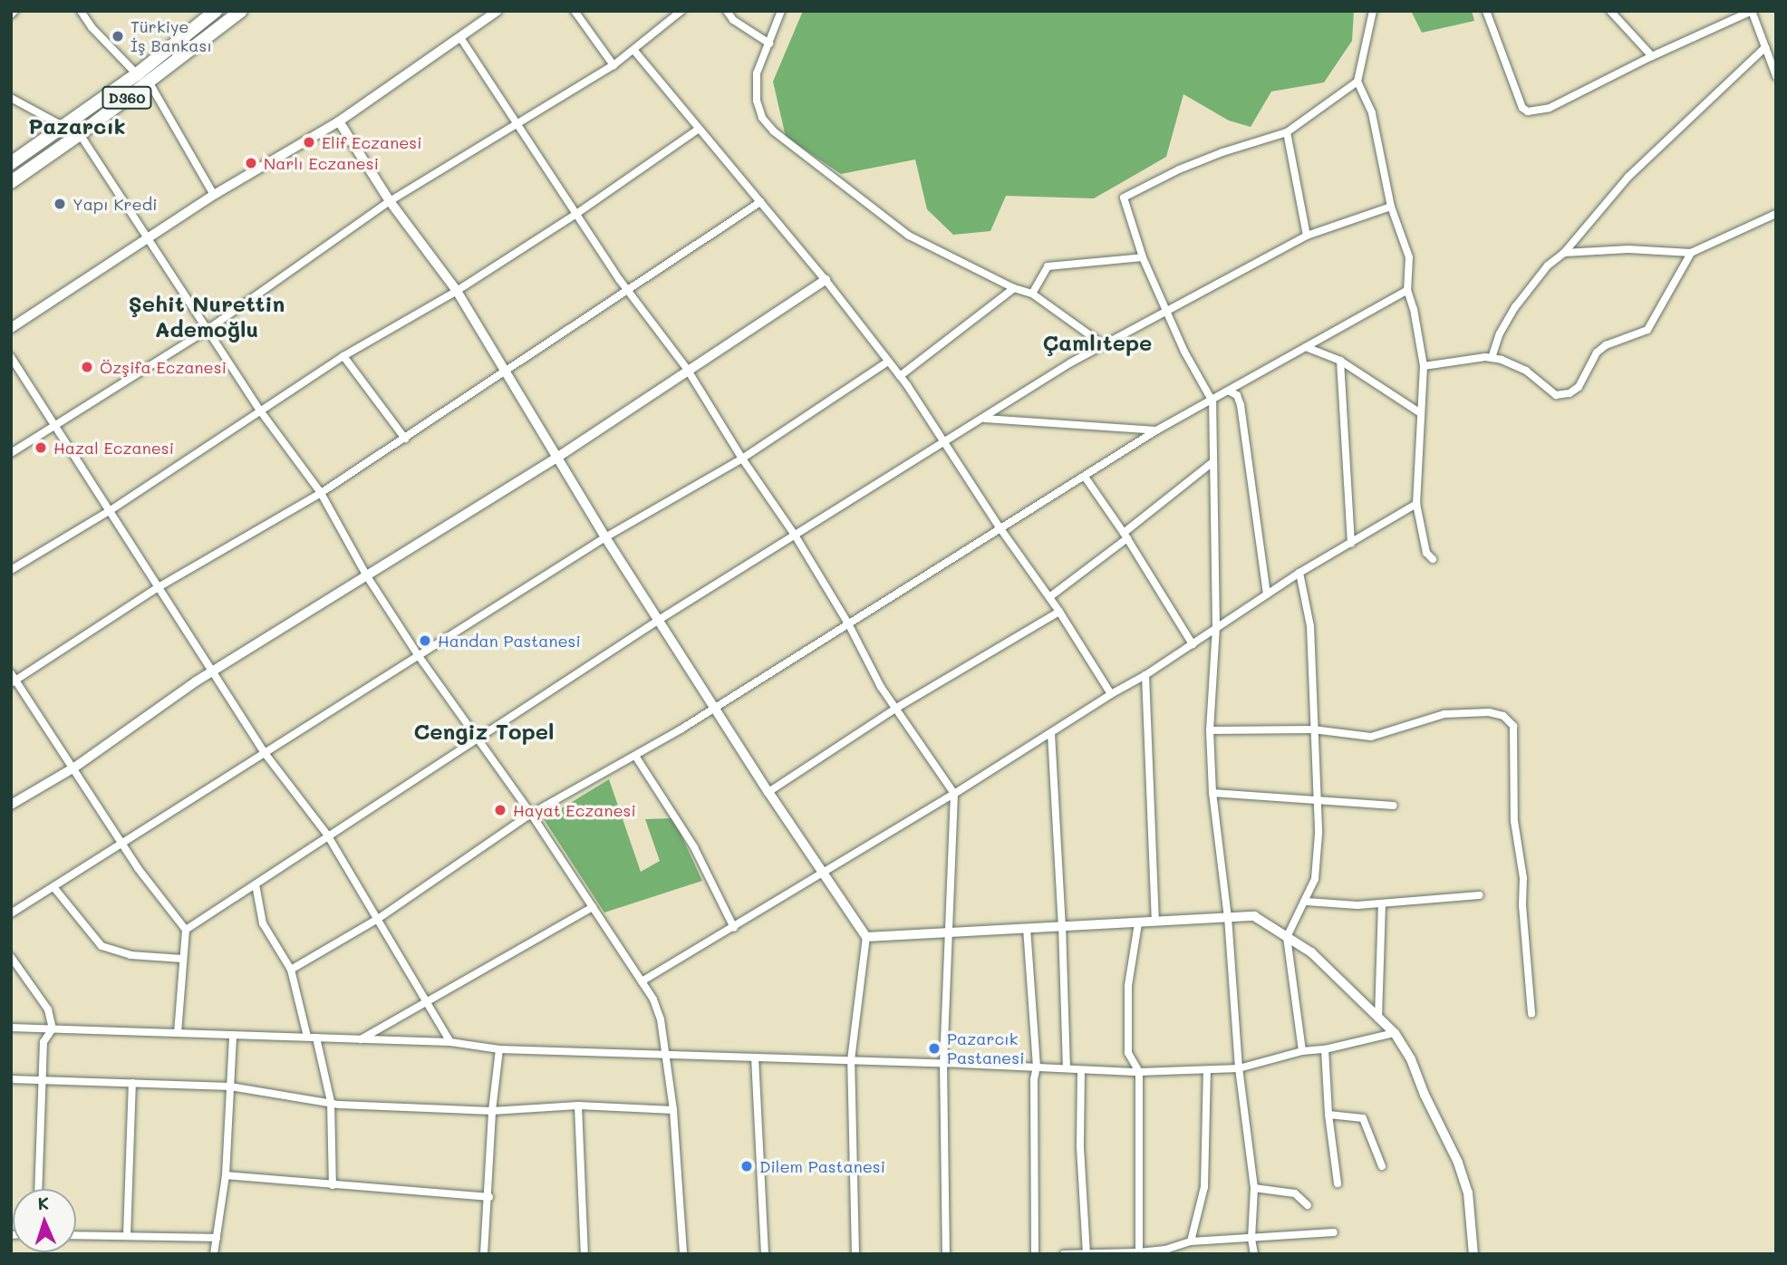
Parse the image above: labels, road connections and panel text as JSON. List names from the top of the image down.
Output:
{
  "streets": {
    "highway": ["D360"]
  },
  "districts": [
    "Pazarcık",
    "Şehit Nurettin Ademoğlu",
    "Çamlıtepe",
    "Cengiz Topel"
  ],
  "places": [
    "Türkiye İş Bankası",
    "Elif Eczanesi",
    "Narlı Eczanesi",
    "Yapı Kredi",
    "Özşifa Eczanesi",
    "Hazal Eczanesi",
    "Handan Pastanesi",
    "Hayat Eczanesi",
    "Pazarcık Pastanesi",
    "Dilem Pastanesi"
  ],
  "north": "top"
}
